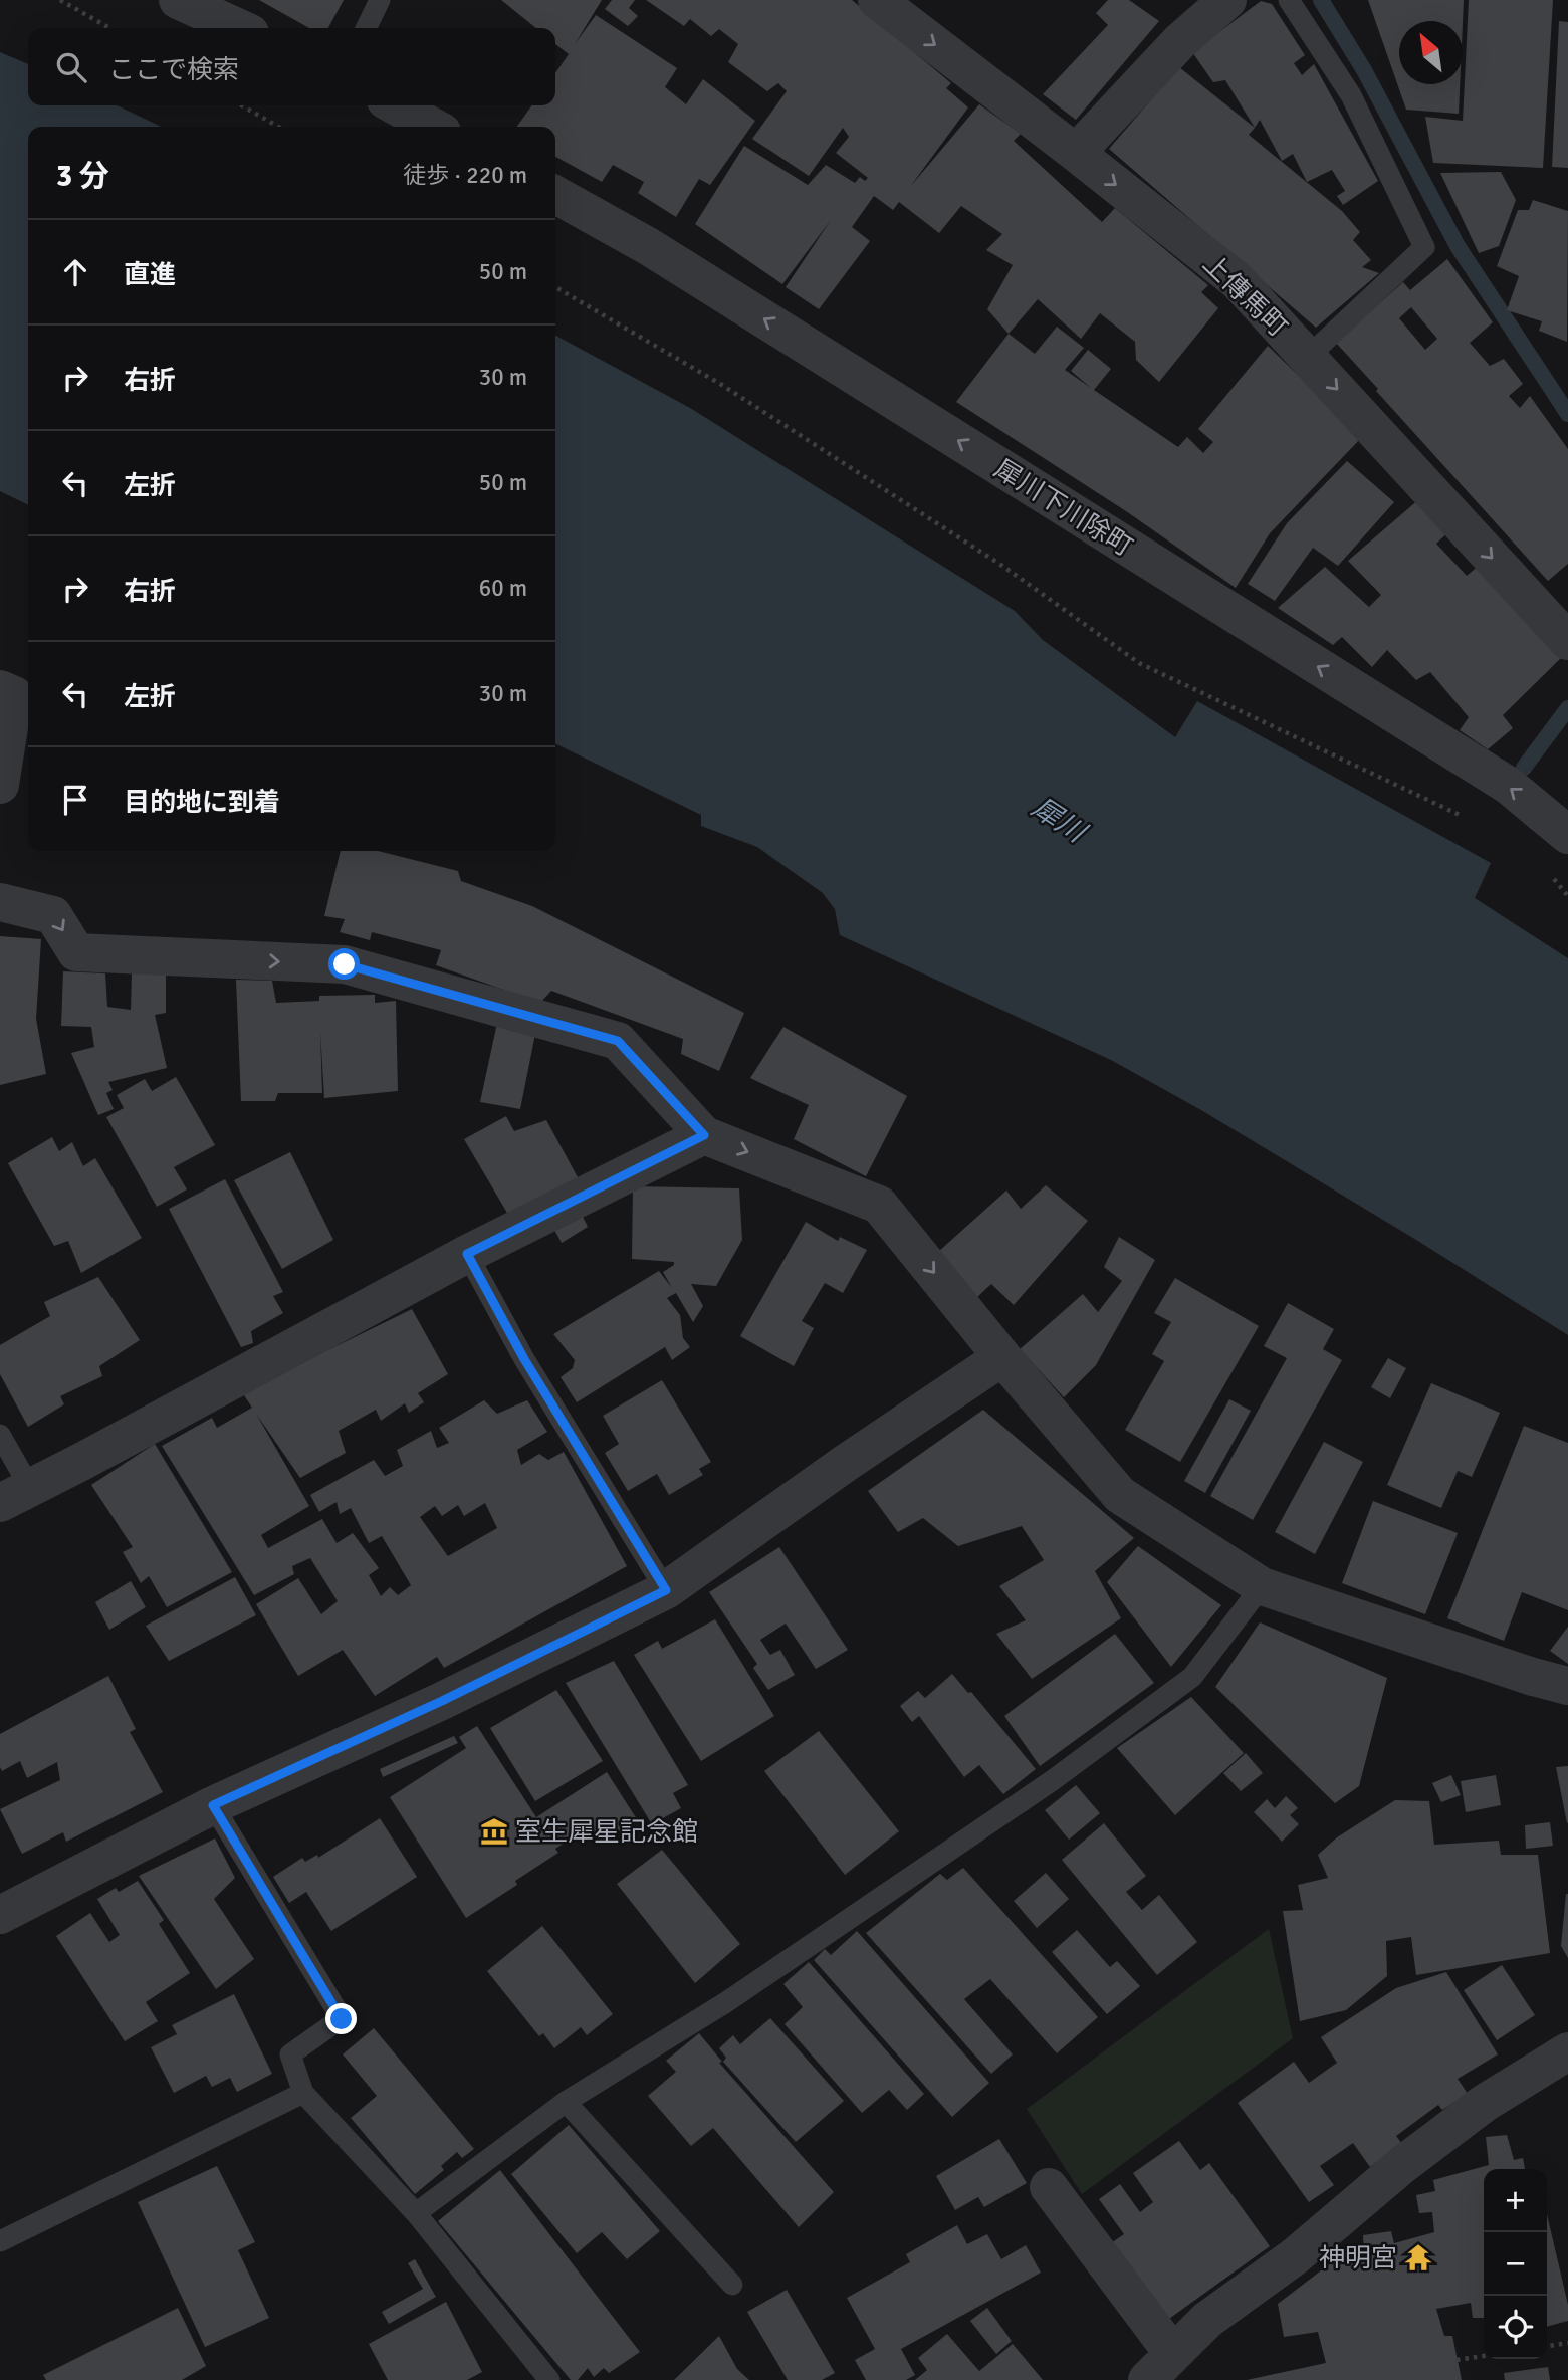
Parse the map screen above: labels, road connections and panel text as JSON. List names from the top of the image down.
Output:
{
  "streets": {
    "street": ["上傳馬町", "犀川下川除町"]
  },
  "one_way": ["上傳馬町", "犀川下川除町"],
  "water": ["犀川"],
  "places": {
    "museum": ["室生犀星記念館"],
    "temple": ["神明宮"]
  },
  "north": "top left",
  "page": {
    "search": "ここで検索",
    "heading": ["3 分", "徒歩 · 220 m"],
    "list": [
      ["直進", "50 m"],
      ["右折", "30 m"],
      ["左折", "50 m"],
      ["右折", "60 m"],
      ["左折", "30 m"],
      "目的地に到着"
    ],
    "map_buttons": ["+", "−"]
  }
}
